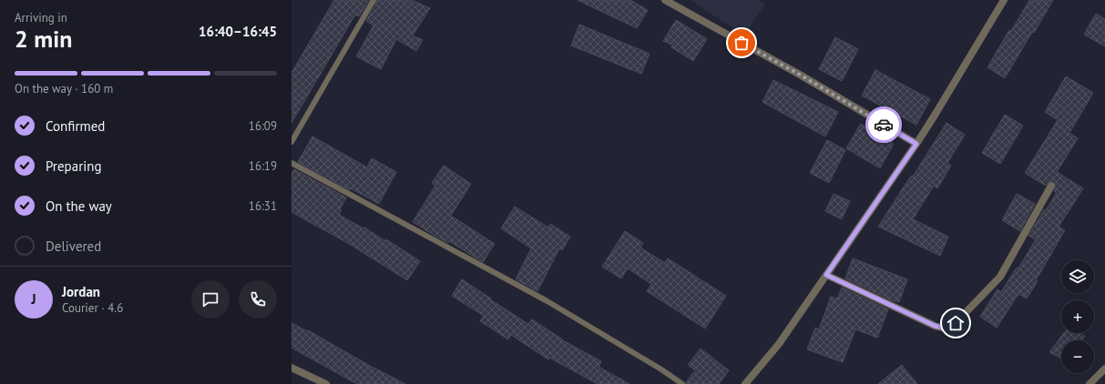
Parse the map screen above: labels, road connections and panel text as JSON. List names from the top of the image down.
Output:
{
  "page": {
    "heading": ["2 min", "Arriving in", "16:40–16:45"],
    "panel": ["Jordan", "Courier · 4.6"],
    "bar": "On the way · 160 m",
    "list": [
      ["Confirmed", "16:09"],
      ["Preparing", "16:19"],
      ["On the way", "16:31"],
      "Delivered"
    ],
    "map_buttons": ["+", "−"],
    "round": "J"
  }
}
